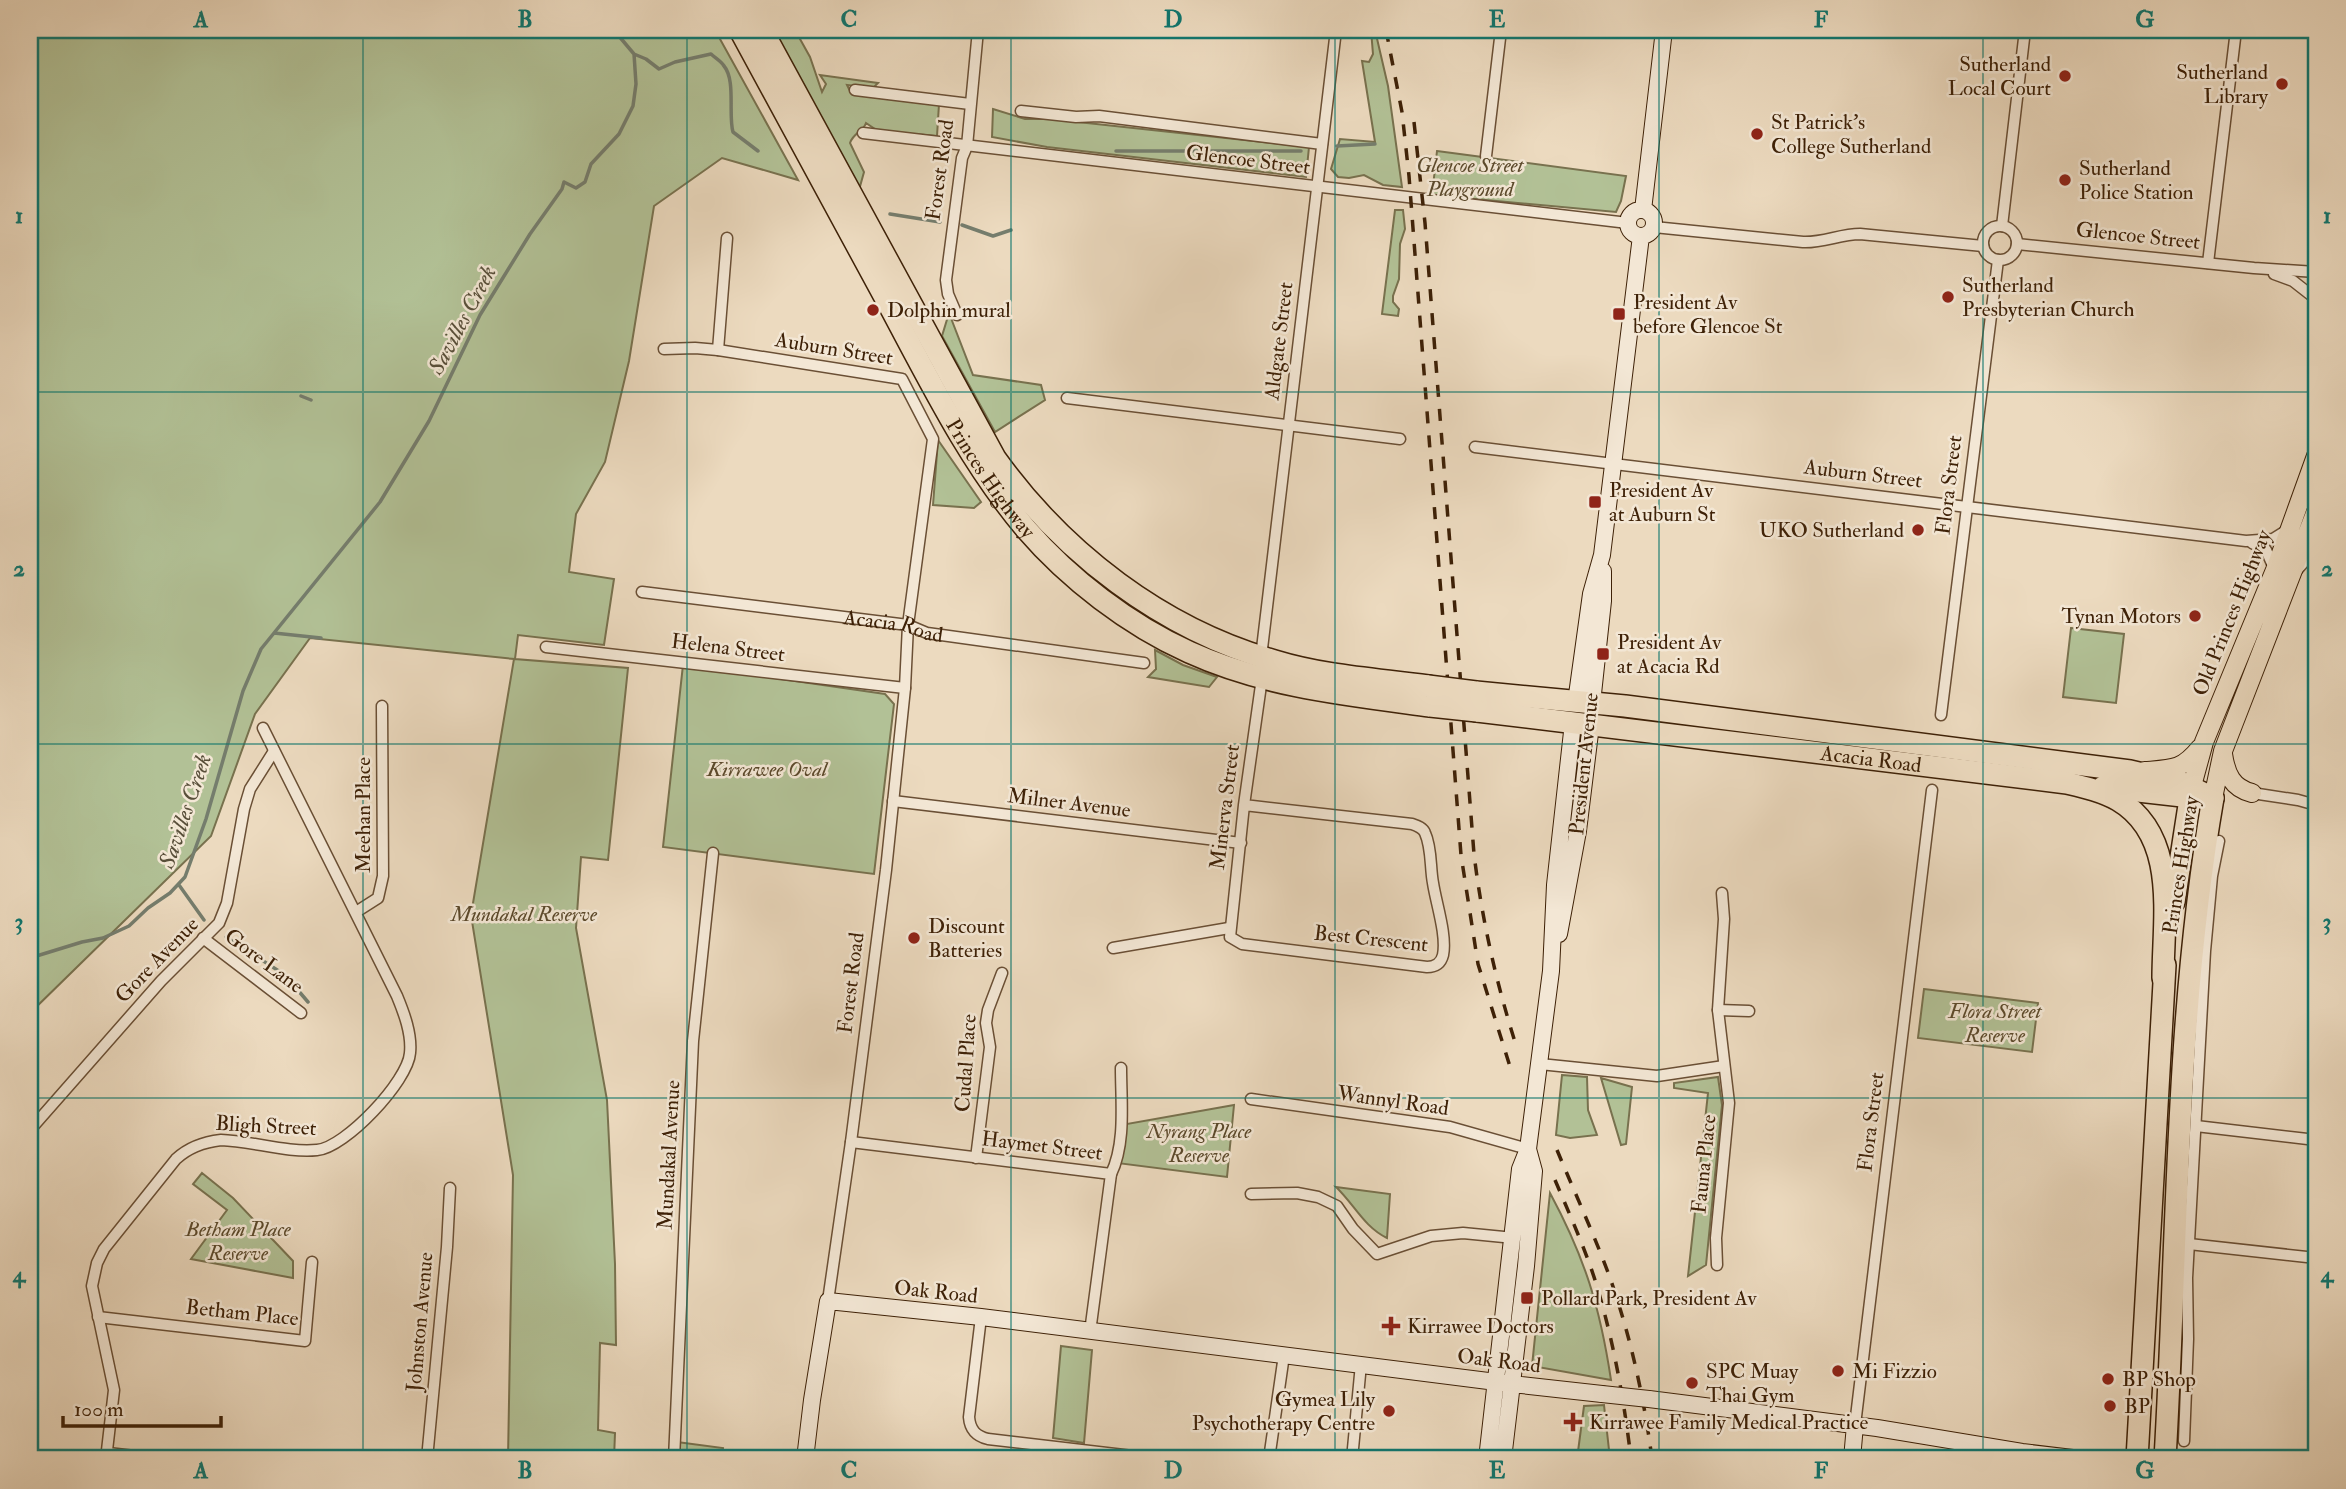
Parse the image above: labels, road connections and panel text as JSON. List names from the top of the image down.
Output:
{
  "streets": {
    "highway": ["Princes Highway", "Acacia Road"],
    "main road": ["Old Princes Highway"],
    "street": [
      "Glencoe Street",
      "Forest Road",
      "Aldgate Street",
      "Auburn Street",
      "Flora Street",
      "Helena Street",
      "President Avenue",
      "Milner Avenue",
      "Minerva Street",
      "Meehan Place",
      "Best Crescent",
      "Gore Avenue",
      "Gore Lane",
      "Cudal Place",
      "Wannyl Road",
      "Bligh Street",
      "Haymet Street",
      "Mundakal Avenue",
      "Fauna Place",
      "Oak Road",
      "Betham Place",
      "Johnston Avenue"
    ]
  },
  "crossings": [
    ["Glencoe Street", "Forest Road"],
    ["Glencoe Street", "Aldgate Street"],
    ["Glencoe Street", "Flora Street"],
    ["Glencoe Street", "President Avenue"],
    ["Forest Road", "Auburn Street"],
    ["Forest Road", "Acacia Road"],
    ["Forest Road", "Helena Street"],
    ["Forest Road", "Milner Avenue"],
    ["Forest Road", "Haymet Street"],
    ["Forest Road", "Oak Road"],
    ["Aldgate Street", "Princes Highway"],
    ["Auburn Street", "Flora Street"],
    ["Auburn Street", "Old Princes Highway"],
    ["Auburn Street", "President Avenue"],
    ["Princes Highway", "Old Princes Highway"],
    ["Princes Highway", "Acacia Road"],
    ["Princes Highway", "Minerva Street"],
    ["Flora Street", "Oak Road"],
    ["Old Princes Highway", "Acacia Road"],
    ["Acacia Road", "President Avenue"],
    ["President Avenue", "Wannyl Road"],
    ["President Avenue", "Oak Road"],
    ["Milner Avenue", "Minerva Street"],
    ["Minerva Street", "Best Crescent"],
    ["Meehan Place", "Bligh Street"],
    ["Gore Avenue", "Gore Lane"],
    ["Gore Avenue", "Bligh Street"],
    ["Cudal Place", "Haymet Street"],
    ["Bligh Street", "Betham Place"],
    ["Haymet Street", "Oak Road"]
  ],
  "water": ["Savilles Creek"],
  "parks": [
    "Glencoe Street Playground",
    "Kirrawee Oval",
    "Mundakal Reserve",
    "Flora Street Reserve",
    "Nyrang Place Reserve",
    "Betham Place Reserve"
  ],
  "places": {
    "other": [
      "Sutherland Local Court",
      "Sutherland Library",
      "St Patrick's College Sutherland",
      "Sutherland Police Station",
      "Sutherland Presbyterian Church",
      "Dolphin mural",
      "UKO Sutherland",
      "Tynan Motors",
      "Discount Batteries",
      "Mi Fizzio",
      "BP Shop",
      "SPC Muay Thai Gym",
      "BP",
      "Gymea Lily Psychotherapy Centre"
    ],
    "transit": [
      "President Av before Glencoe St",
      "President Av at Auburn St",
      "President Av at Acacia Rd",
      "Pollard Park, President Av"
    ],
    "health": ["Kirrawee Doctors", "Kirrawee Family Medical Practice"]
  },
  "scale_bar": "100 m",
  "grid": {
    "columns": [
      "A",
      "B",
      "C",
      "D",
      "E",
      "F",
      "G"
    ],
    "rows": [
      "1",
      "2",
      "3",
      "4"
    ]
  }
}
